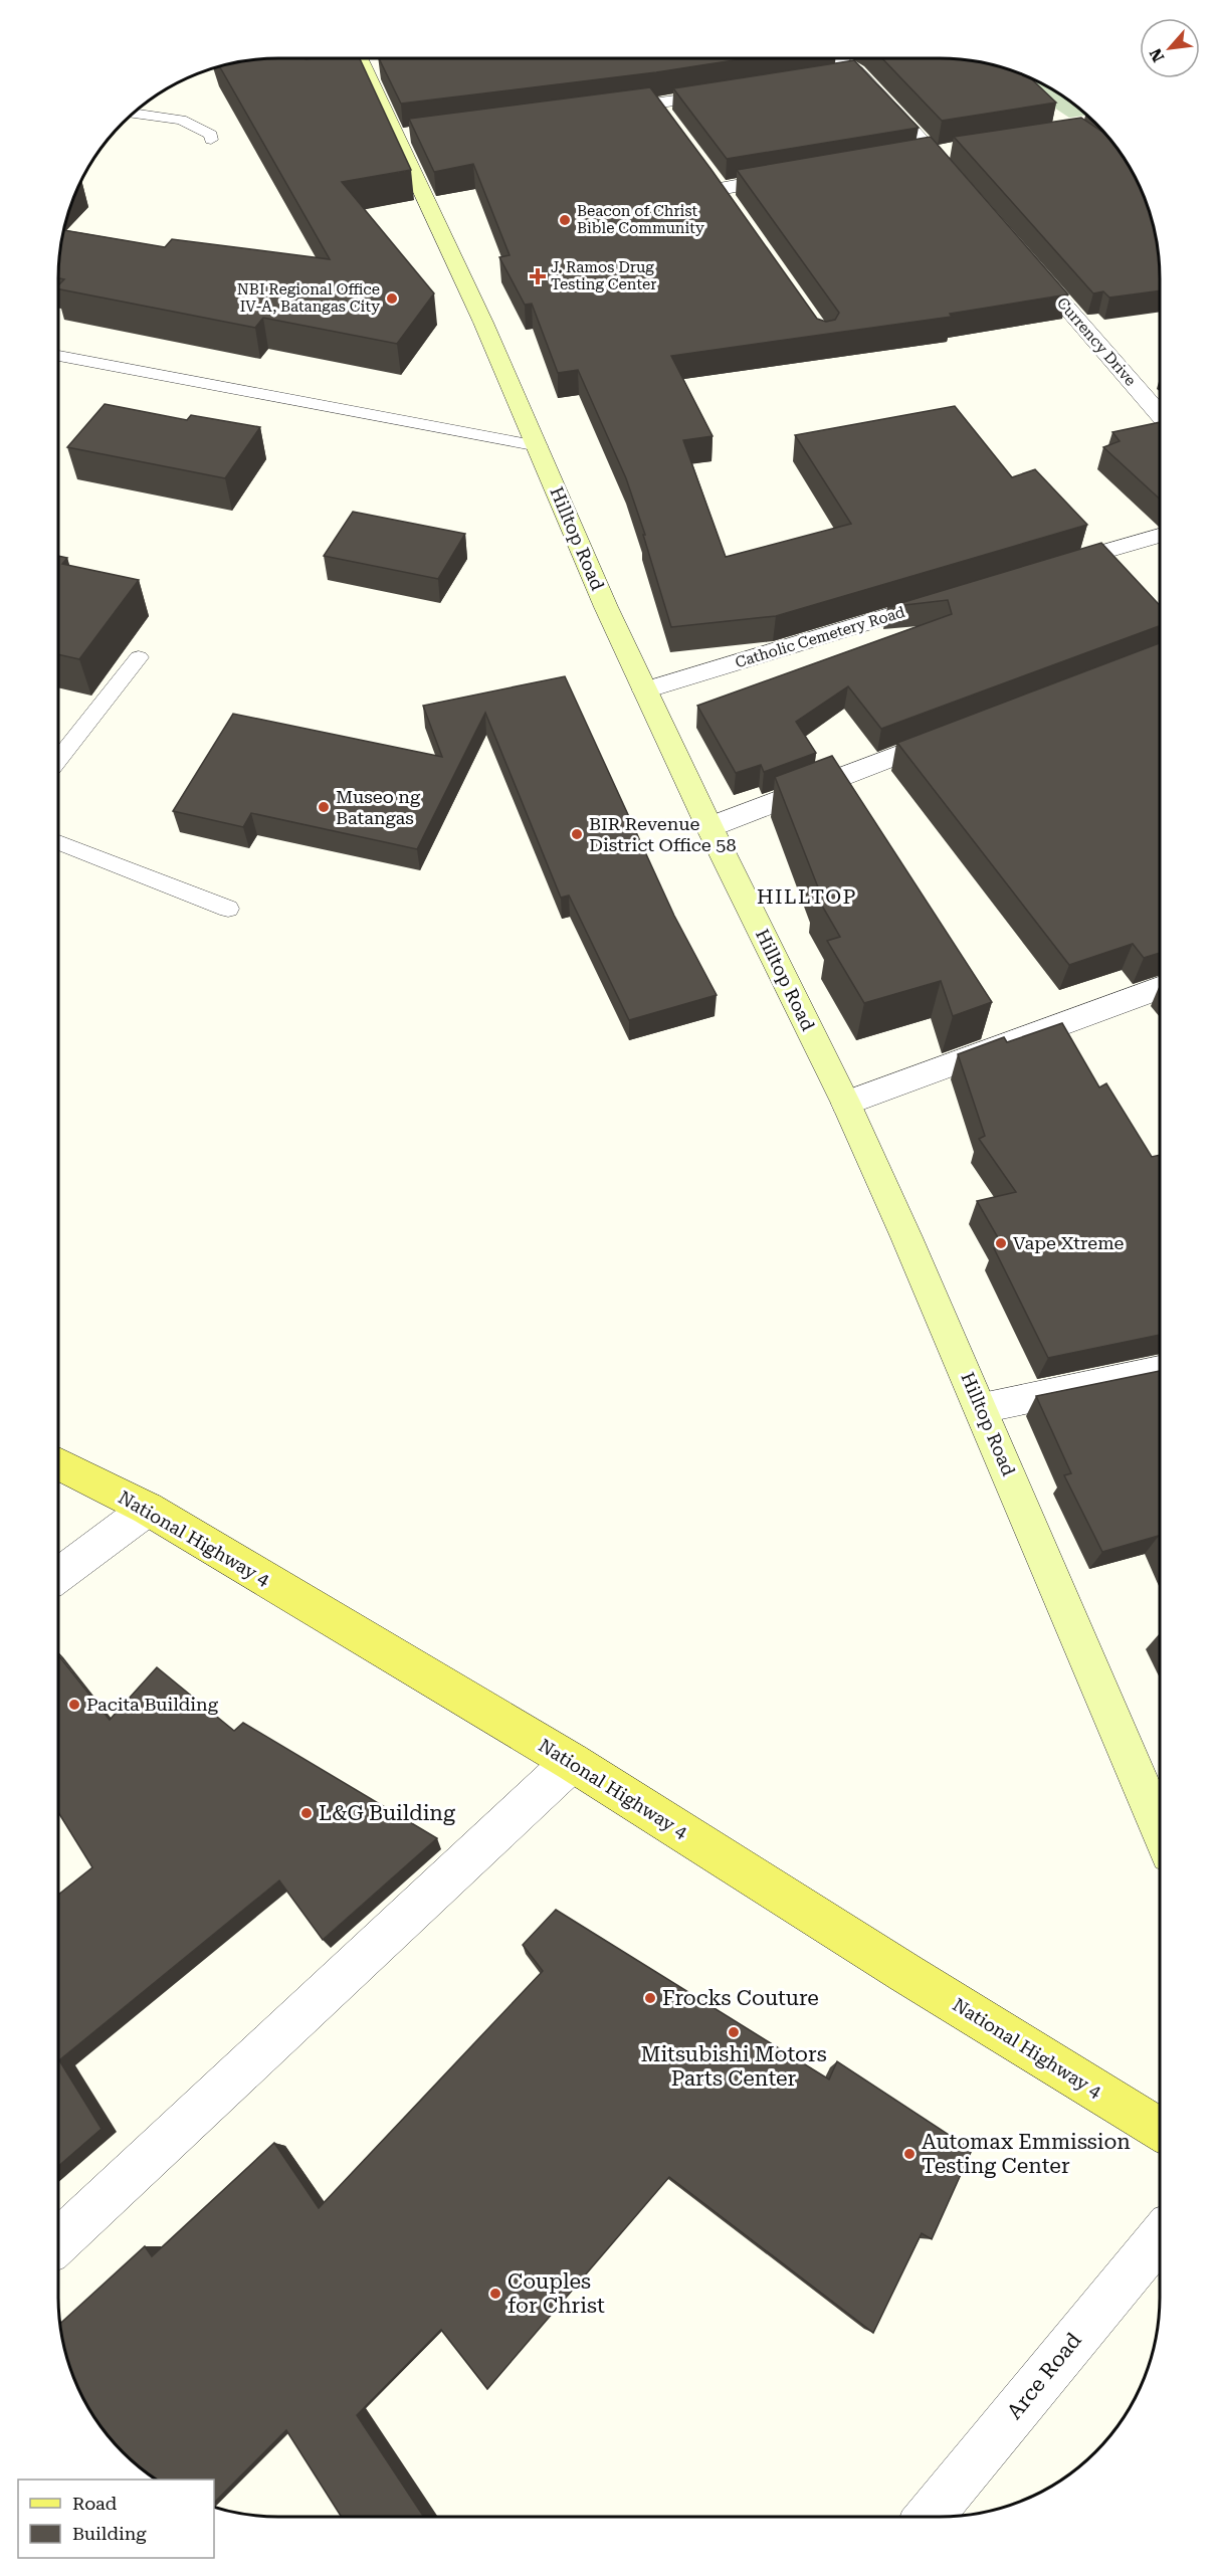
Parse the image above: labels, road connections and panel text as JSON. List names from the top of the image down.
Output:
{
  "streets": {
    "main road": ["National Highway 4"],
    "street": [
      "Currency Drive",
      "Hilltop Road",
      "Catholic Cemetery Road",
      "Arce Road"
    ]
  },
  "crossings": [
    ["Hilltop Road", "Catholic Cemetery Road"]
  ],
  "districts": ["HILLTOP"],
  "places": {
    "other": [
      "Beacon of Christ Bible Community",
      "NBI Regional Office IV-A, Batangas City",
      "Museo ng Batangas",
      "BIR Revenue District Office 58",
      "Vape Xtreme",
      "Pacita Building",
      "L&G Building",
      "Frocks Couture",
      "Mitsubishi Motors Parts Center",
      "Automax Emmission Testing Center",
      "Couples for Christ"
    ],
    "health": ["J. Ramos Drug Testing Center"]
  },
  "legend": ["Road", "Building"],
  "north": "bottom left"
}
